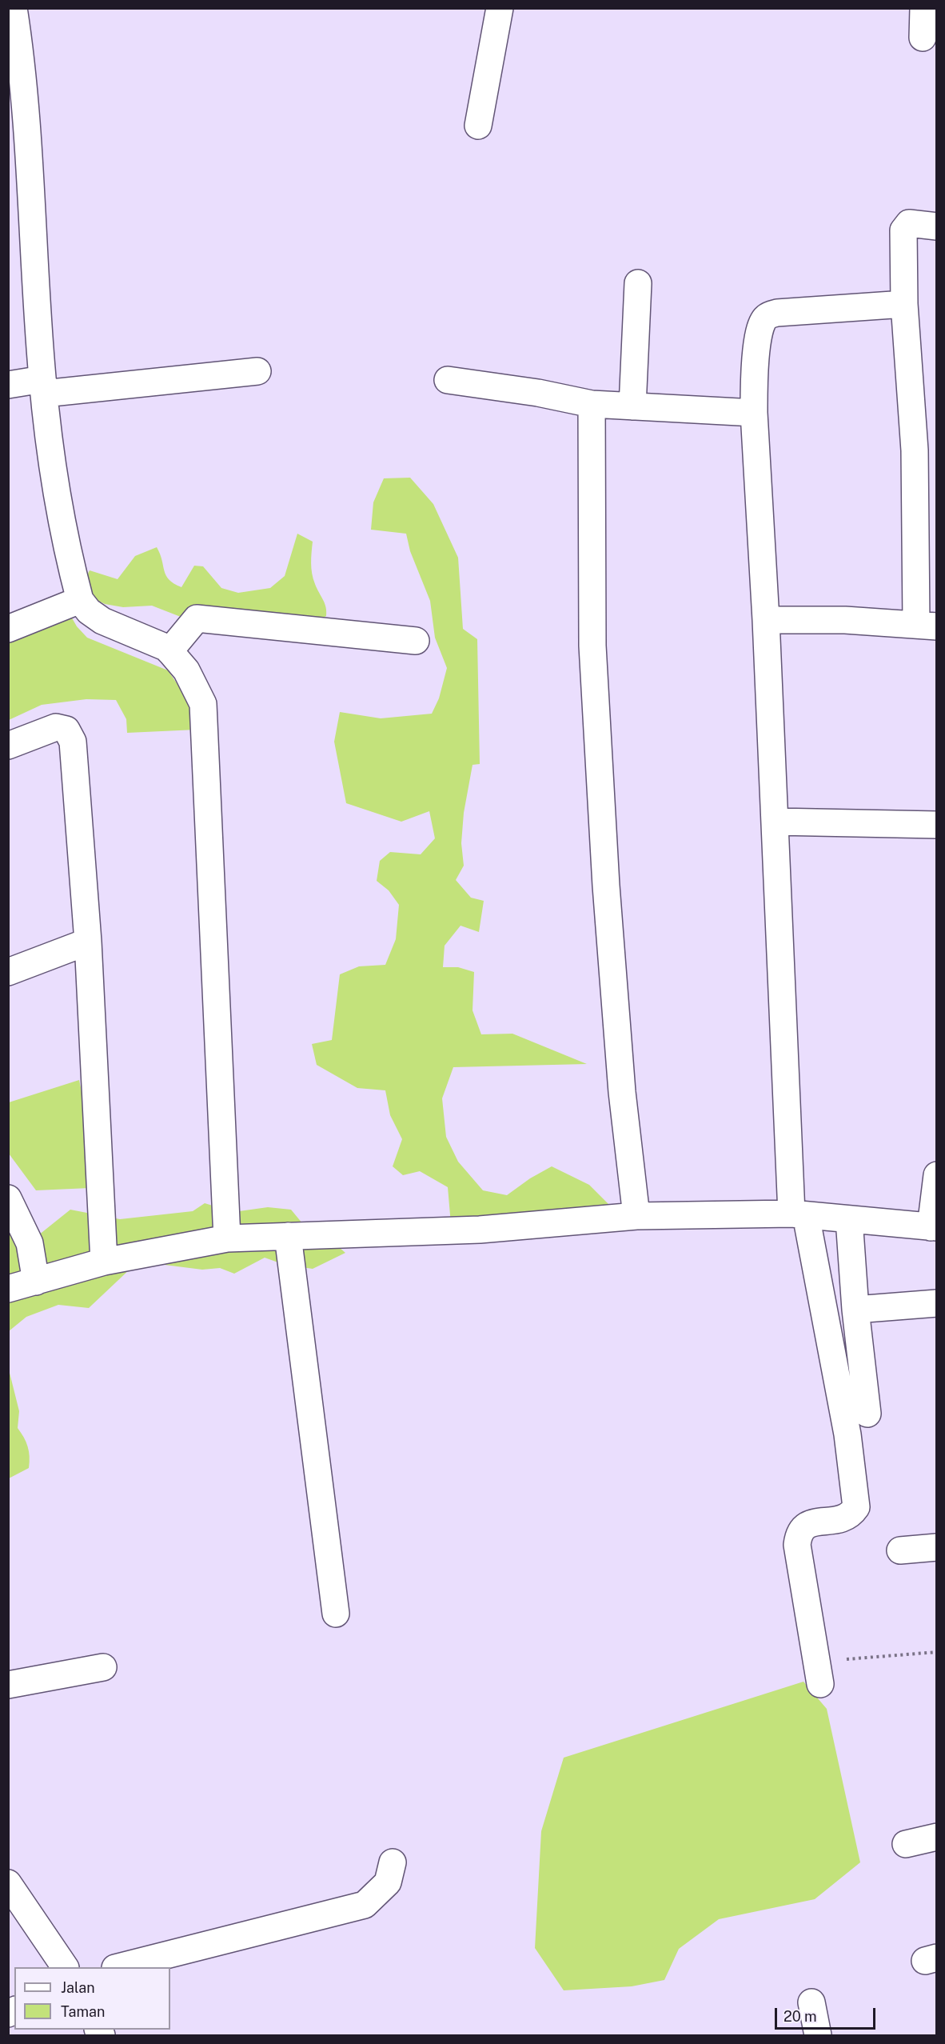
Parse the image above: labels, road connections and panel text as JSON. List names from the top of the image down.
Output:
{
  "legend": ["Jalan", "Taman"],
  "scale_bar": "20 m"
}
